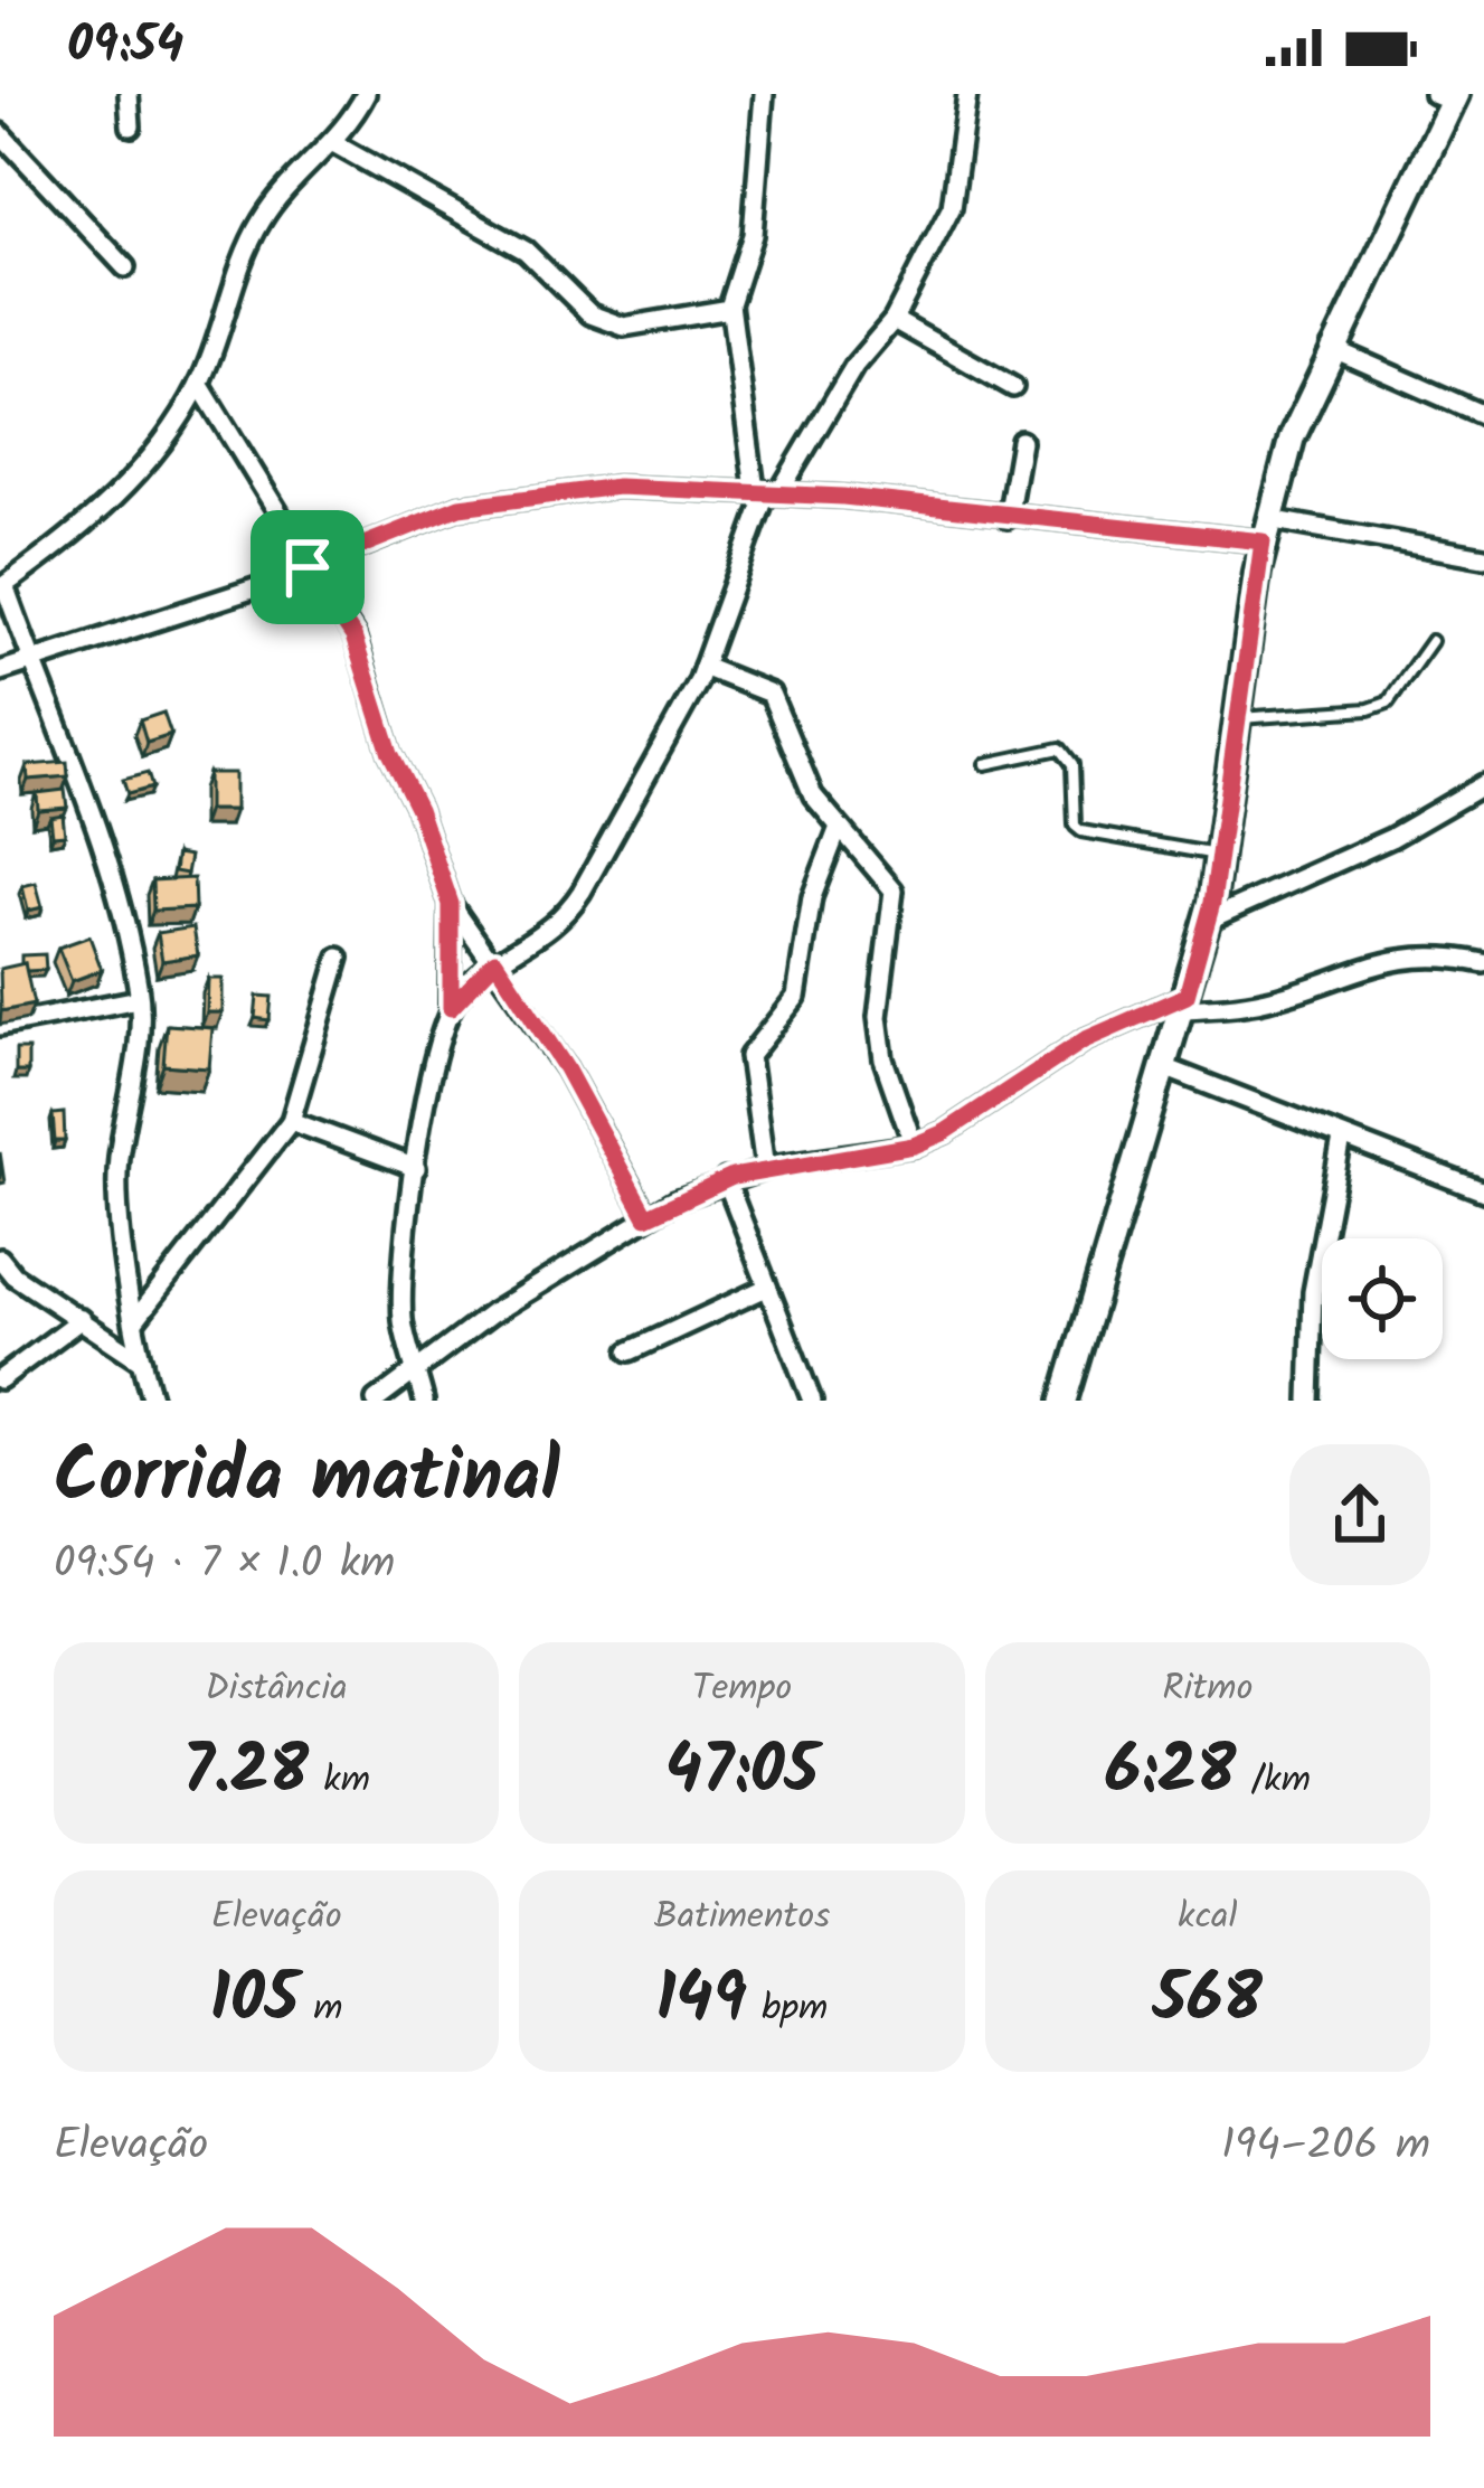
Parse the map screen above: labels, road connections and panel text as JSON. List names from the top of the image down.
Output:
{
  "page": {
    "status": "09:54",
    "heading": ["Corrida matinal", "09:54 · 7 × 1.0 km"],
    "stats": [
      ["Distância", "7.28 km"],
      ["Tempo", "47:05"],
      ["Ritmo", "6:28 /km"],
      ["Elevação", "105 m"],
      ["Batimentos", "149 bpm"],
      ["kcal", "568"]
    ],
    "chart": ["Elevação", "194–206 m"]
  }
}
